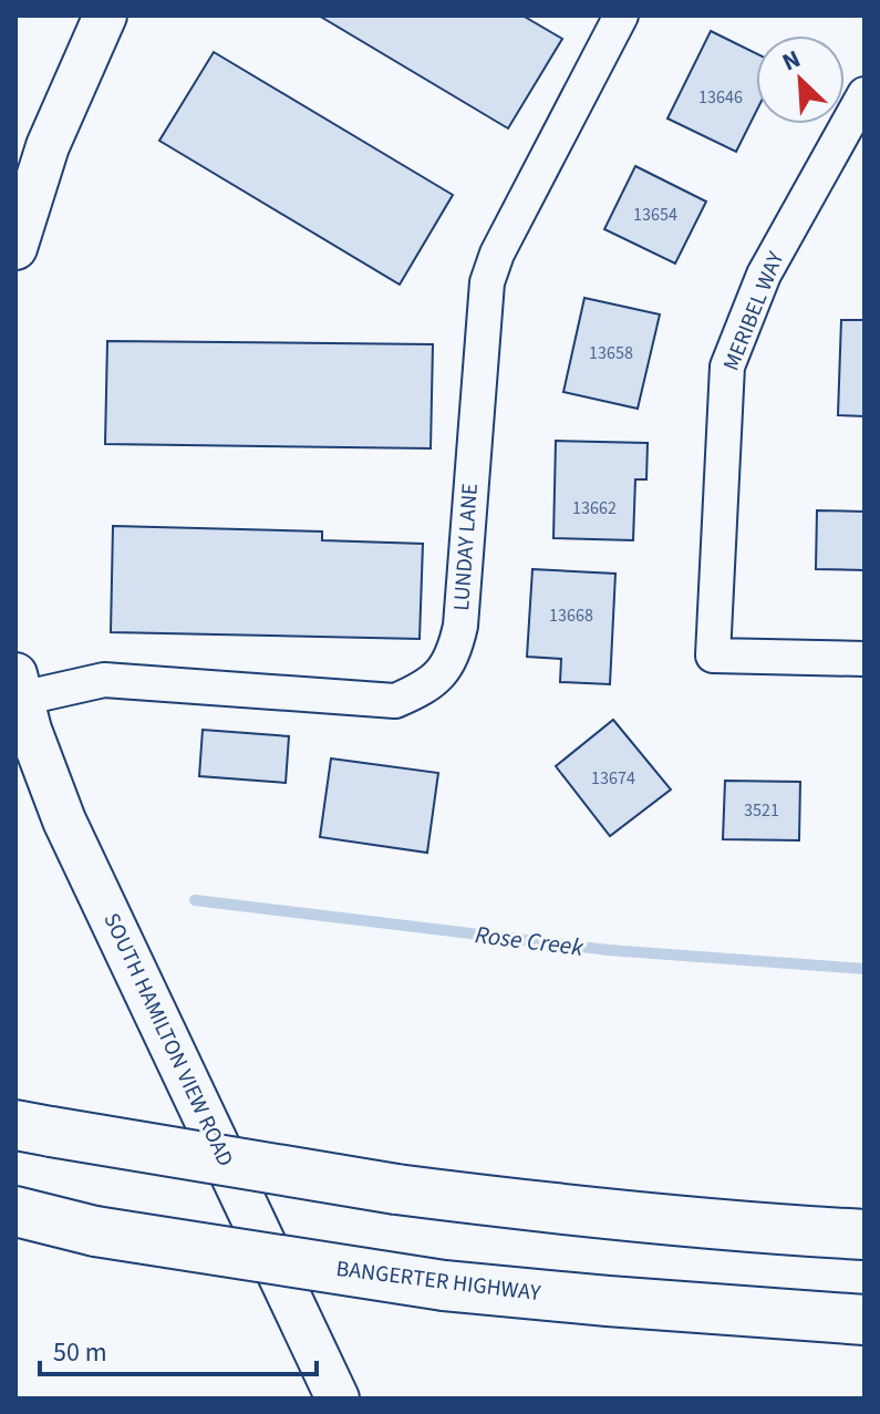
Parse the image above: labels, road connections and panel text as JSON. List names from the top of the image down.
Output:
{
  "streets": {
    "highway": ["BANGERTER HIGHWAY"],
    "street": ["MERIBEL WAY", "LUNDAY LANE", "SOUTH HAMILTON VIEW ROAD"]
  },
  "crossings": [
    ["LUNDAY LANE", "SOUTH HAMILTON VIEW ROAD"]
  ],
  "water": ["Rose Creek"],
  "house_numbers": [
    "13646",
    "13654",
    "13658",
    "13662",
    "13668",
    "13674",
    "3521"
  ],
  "scale_bar": "50 m",
  "north": "top left"
}
